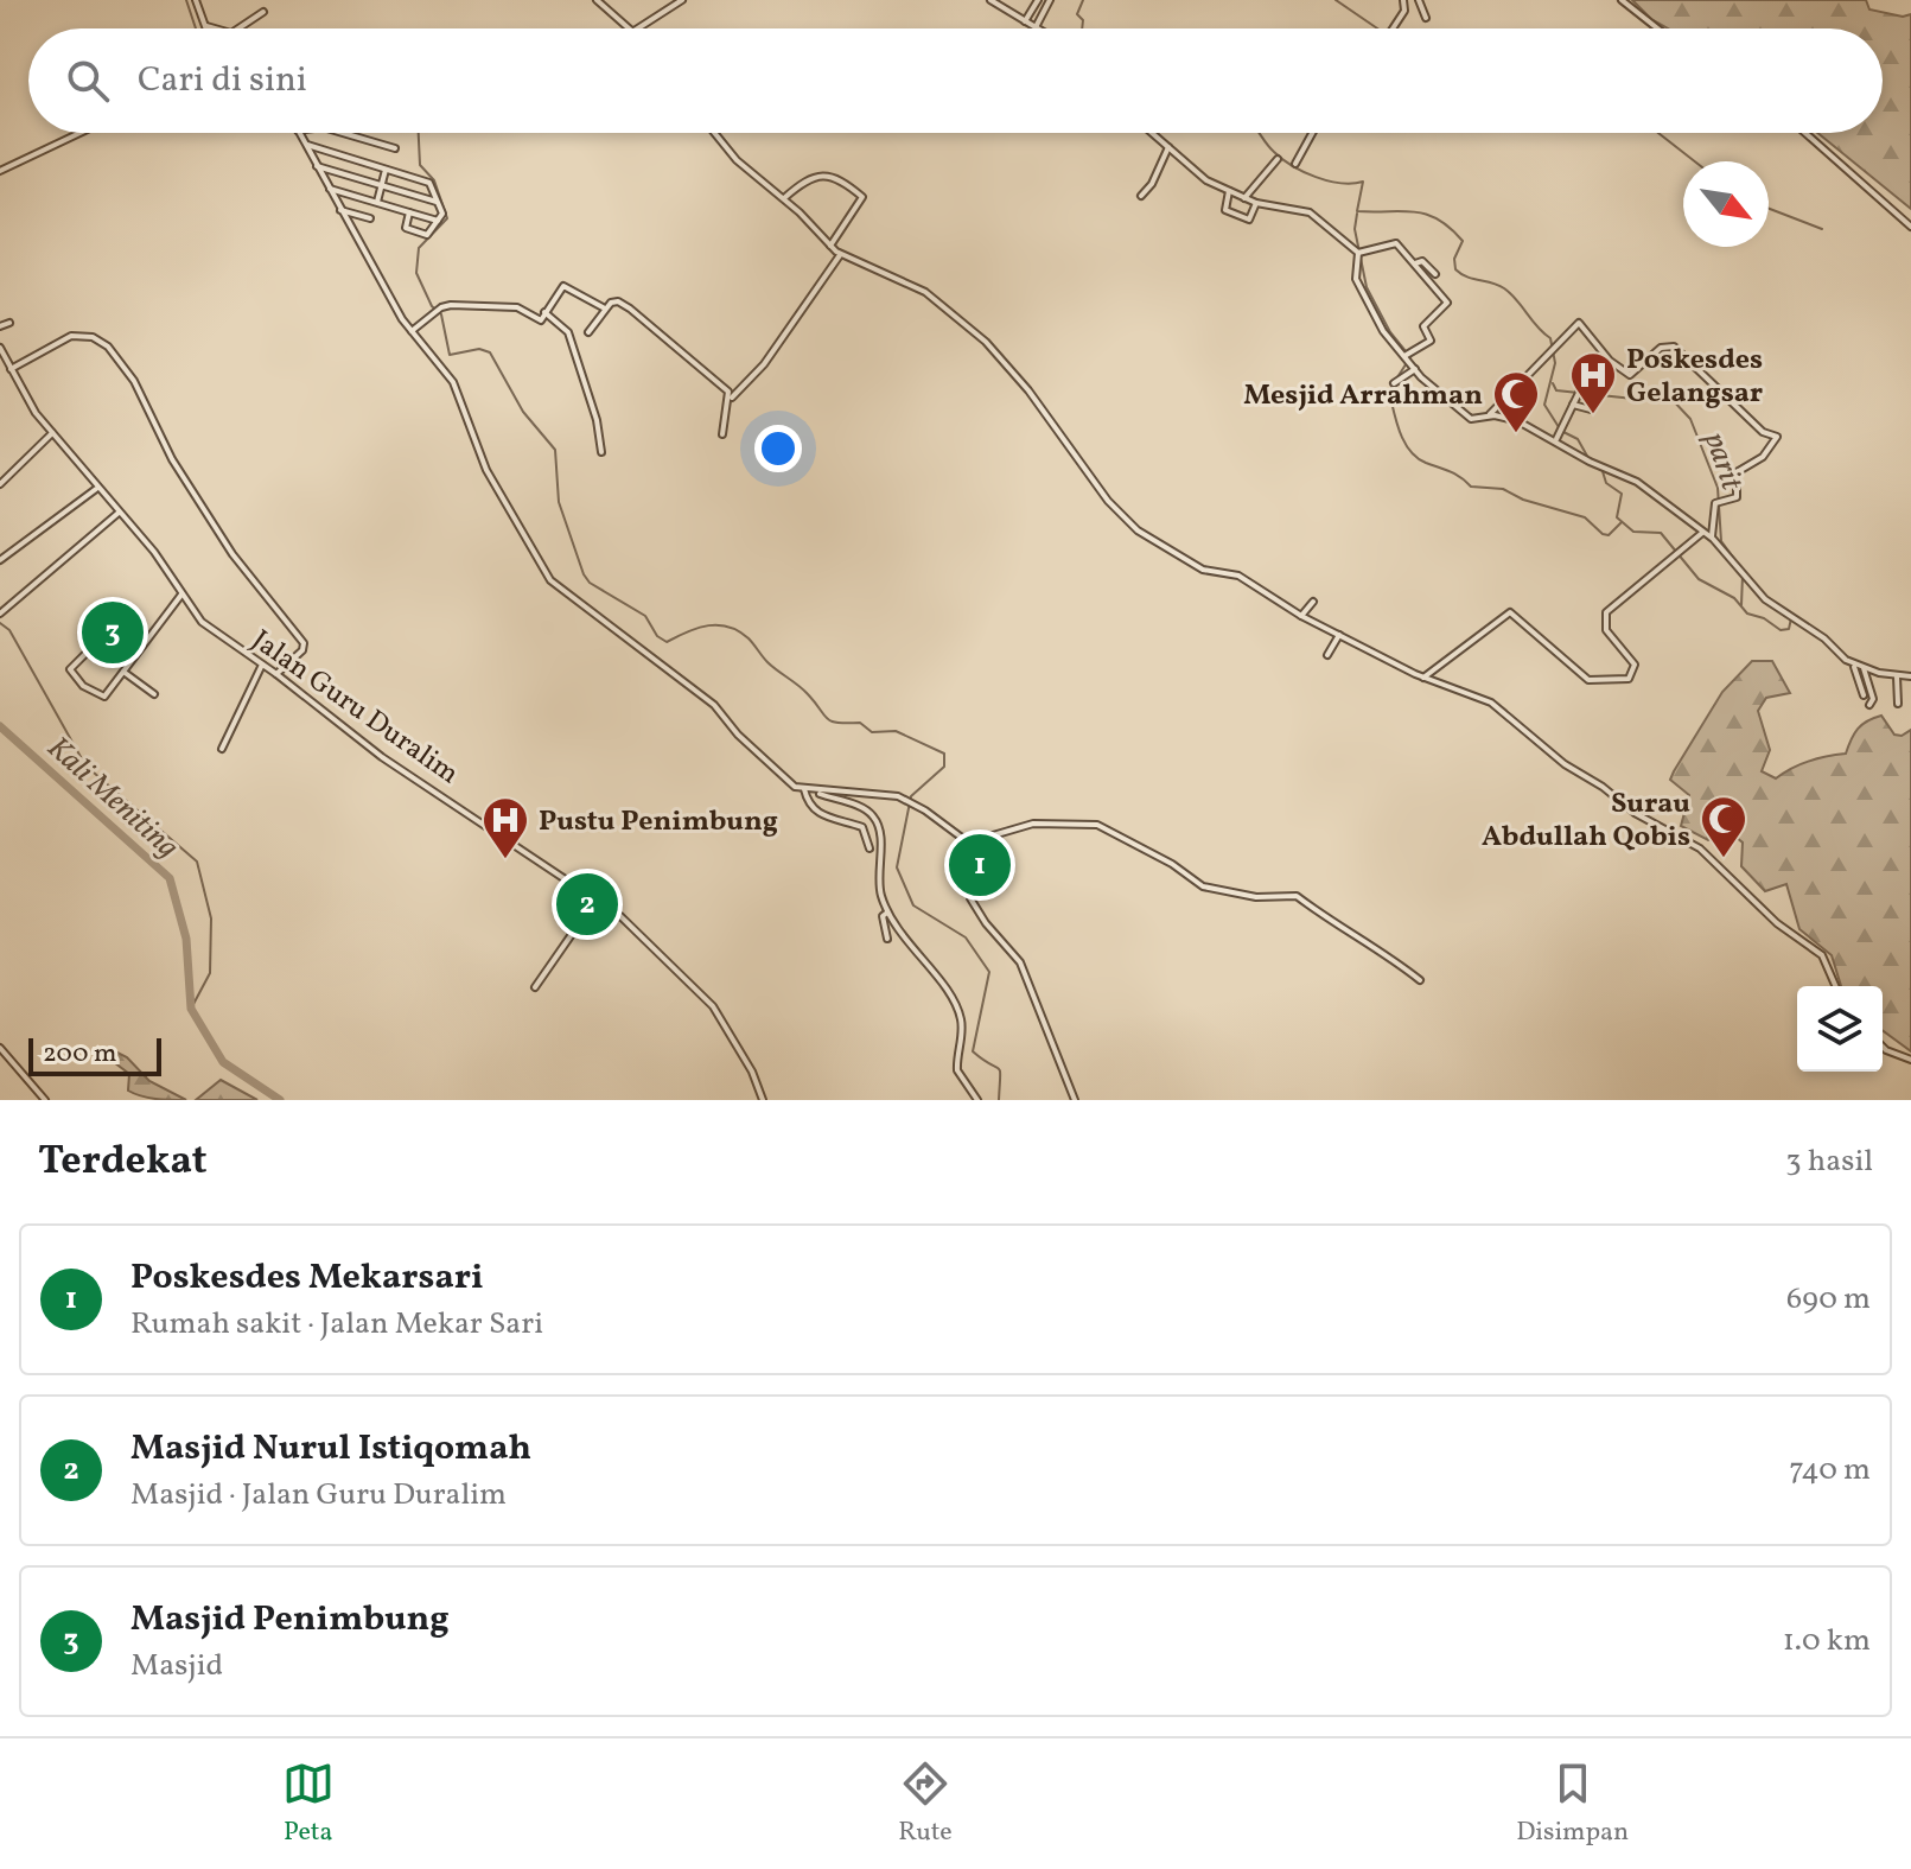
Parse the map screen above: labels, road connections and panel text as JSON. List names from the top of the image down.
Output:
{
  "streets": {
    "street": ["Jalan Guru Duralim"]
  },
  "water": ["parit", "Kali Meniting"],
  "places": {
    "hospital": ["Poskesdes Gelangsar", "Pustu Penimbung"],
    "mosque": ["Mesjid Arrahman", "Surau Abdullah Qobis"]
  },
  "scale_bar": "200 m",
  "north": "bottom right",
  "page": {
    "search": "Cari di sini",
    "pins": ["3", "1", "2"],
    "scale": "200 m",
    "heading": ["Terdekat", "3 hasil"],
    "list": [
      {
        "mark": "1",
        "name": "Poskesdes Mekarsari",
        "note": "Rumah sakit · Jalan Mekar Sari",
        "value": "690 m"
      },
      {
        "mark": "2",
        "name": "Masjid Nurul Istiqomah",
        "note": "Masjid · Jalan Guru Duralim",
        "value": "740 m"
      },
      {
        "mark": "3",
        "name": "Masjid Penimbung",
        "note": "Masjid",
        "value": "1.0 km"
      }
    ],
    "nav": ["Peta", "Rute", "Disimpan"]
  }
}
